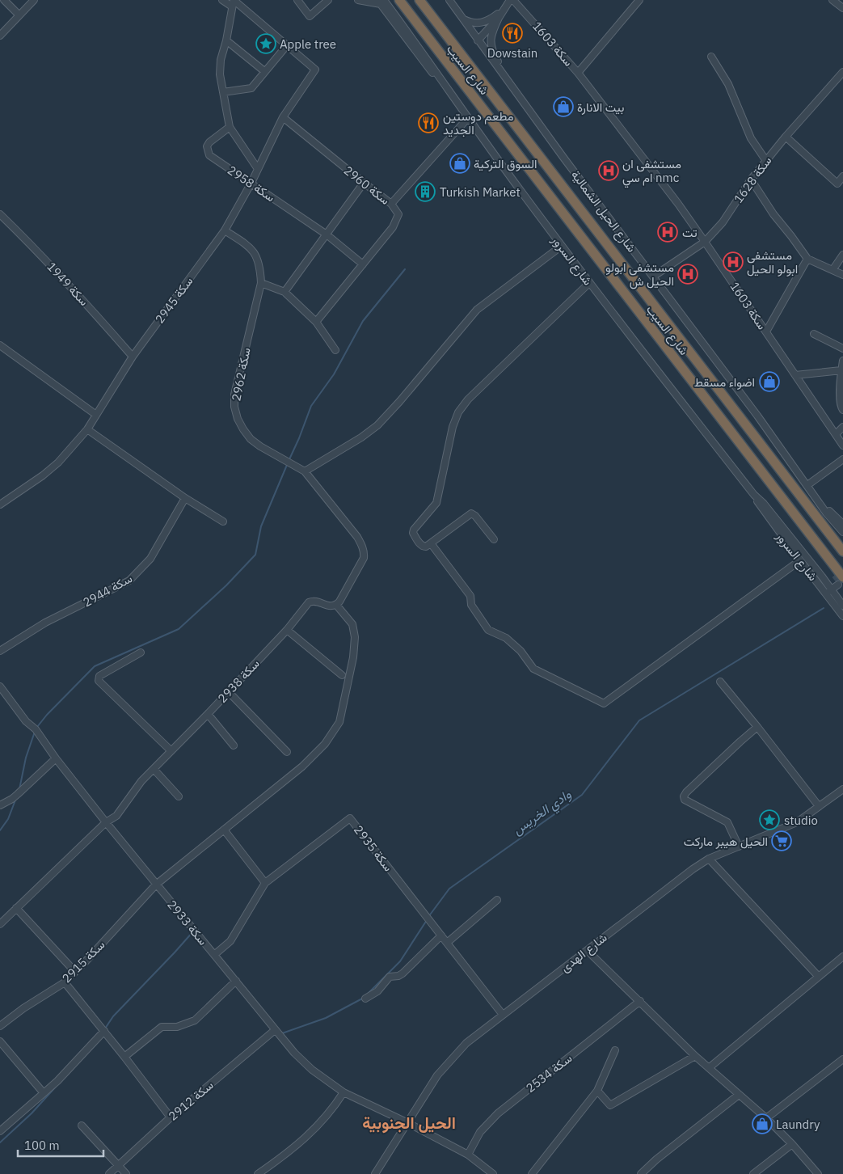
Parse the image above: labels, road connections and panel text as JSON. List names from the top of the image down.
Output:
{
  "streets": {
    "highway": ["شارع السيب"],
    "street": [
      "سكة 1603",
      "سكة 1628",
      "سكة 2958",
      "سكة 2960",
      "شارع الحيل الشمالية",
      "شارع السرور",
      "سكة 1949",
      "سكة 2945",
      "سكة 2962",
      "سكة 2944",
      "سكة 2938",
      "سكة 2935",
      "سكة 2933",
      "شارع الهدى",
      "سكة 2915",
      "سكة 2534",
      "سكة 2912"
    ]
  },
  "crossings": [
    ["سكة 1603", "سكة 1628"],
    ["سكة 1628", "شارع الحيل الشمالية"],
    ["سكة 2958", "سكة 2960"],
    ["سكة 2958", "سكة 2945"],
    ["سكة 2960", "سكة 2945"],
    ["سكة 1949", "سكة 2945"],
    ["سكة 2945", "سكة 2962"],
    ["سكة 2962", "سكة 2938"],
    ["سكة 2962", "سكة 2915"],
    ["سكة 2938", "سكة 2933"],
    ["سكة 2938", "سكة 2915"],
    ["سكة 2935", "سكة 2933"],
    ["سكة 2935", "شارع الهدى"],
    ["سكة 2933", "شارع الهدى"],
    ["سكة 2933", "سكة 2915"],
    ["سكة 2933", "سكة 2534"],
    ["سكة 2933", "سكة 2912"]
  ],
  "districts": ["الحيل الجنوبية"],
  "water": ["وادي الخريس"],
  "places": {
    "restaurant": ["Dowstain", "مطعم دوستين الجديد"],
    "place": ["Apple tree", "studio"],
    "shop": [
      "بيت الانارة",
      "السوق التركية",
      "اضواء مسقط",
      "Laundry"
    ],
    "hospital": [
      "مستشفى ان ام سي nmc",
      "تت",
      "مستشفى ابولو الحيل",
      "مستشفى ابولو الحيل ش"
    ],
    "building": ["Turkish Market"],
    "supermarket": ["الحيل هيبر ماركت"]
  },
  "scale_bar": "100 m"
}
